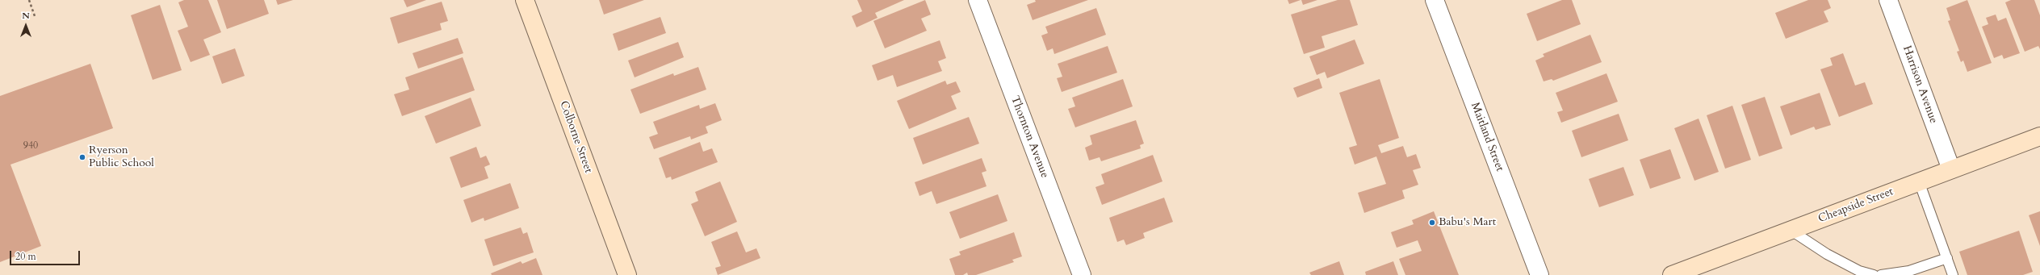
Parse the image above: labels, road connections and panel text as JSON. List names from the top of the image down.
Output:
{
  "streets": {
    "street": [
      "Harrison Avenue",
      "Colborne Street",
      "Thornton Avenue",
      "Maitland Street",
      "Cheapside Street"
    ]
  },
  "crossings": [
    ["Harrison Avenue", "Cheapside Street"]
  ],
  "places": ["Ryerson Public School", "Babu's Mart"],
  "house_numbers": ["940"],
  "scale_bar": "20 m",
  "north": "top"
}
